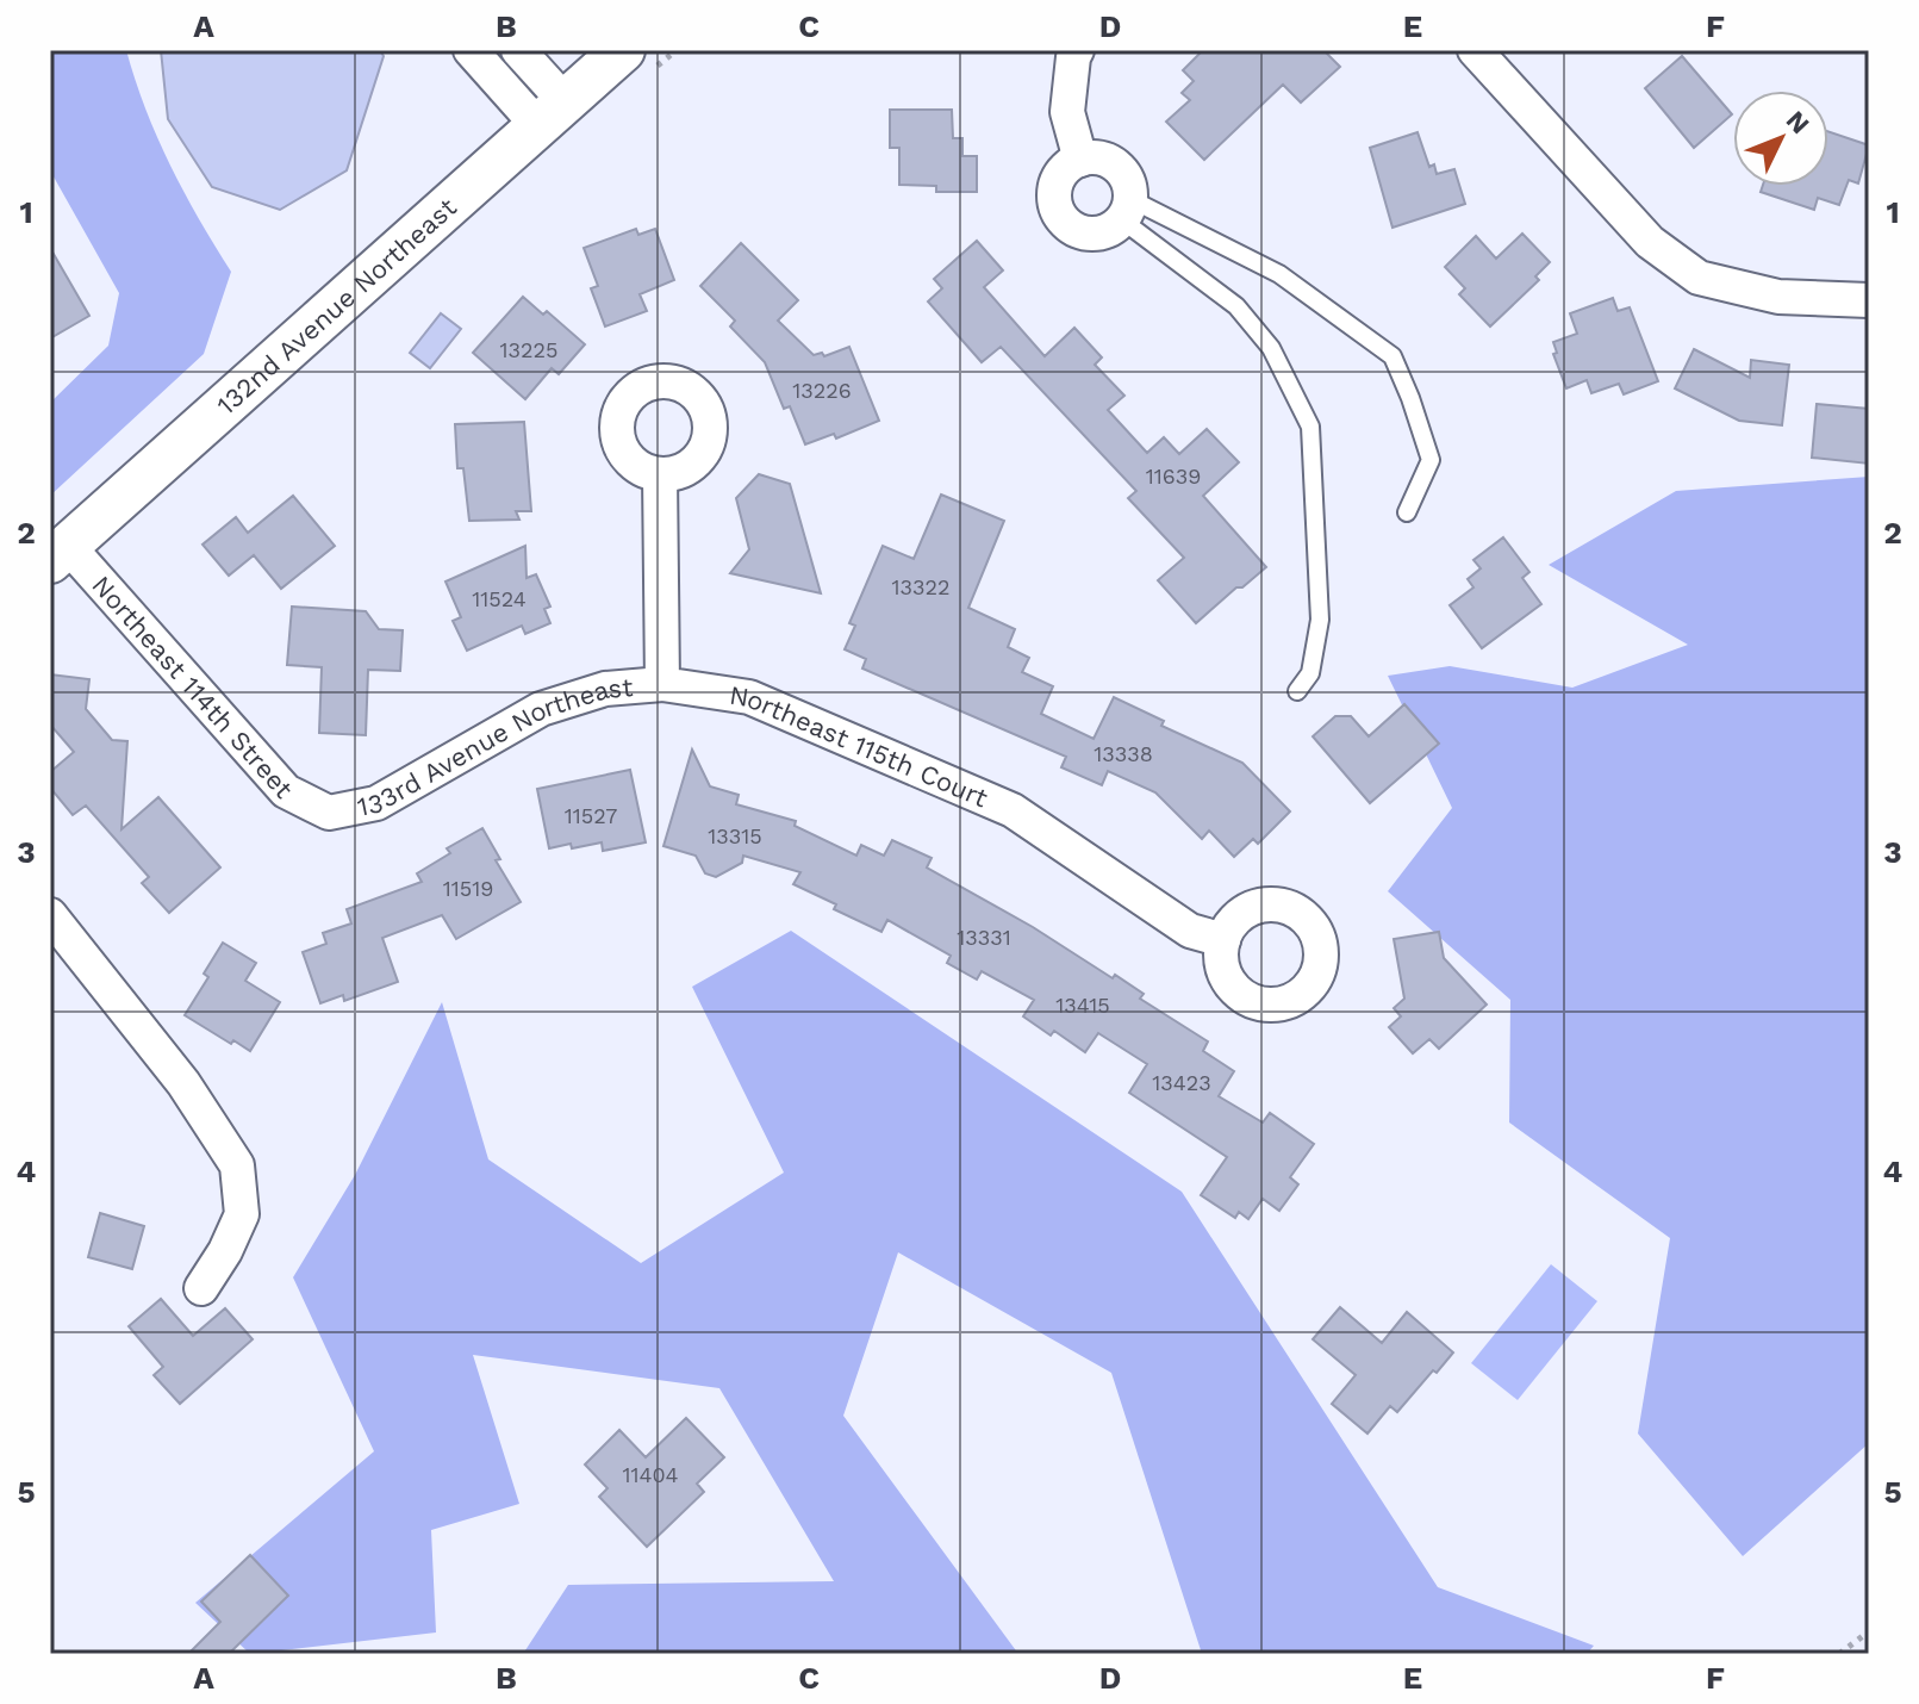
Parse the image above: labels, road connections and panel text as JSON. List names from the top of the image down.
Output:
{
  "streets": {
    "street": [
      "132nd Avenue Northeast",
      "Northeast 114th Street",
      "133rd Avenue Northeast",
      "Northeast 115th Court"
    ]
  },
  "crossings": [
    ["132nd Avenue Northeast", "Northeast 114th Street"],
    ["Northeast 114th Street", "133rd Avenue Northeast"],
    ["133rd Avenue Northeast", "Northeast 115th Court"]
  ],
  "house_numbers": [
    "13225",
    "13226",
    "11639",
    "13322",
    "11524",
    "13338",
    "11527",
    "13315",
    "11519",
    "13331",
    "13415",
    "13423",
    "11404"
  ],
  "north": "top right",
  "grid": {
    "columns": [
      "A",
      "B",
      "C",
      "D",
      "E",
      "F"
    ],
    "rows": [
      "1",
      "2",
      "3",
      "4",
      "5"
    ]
  }
}
